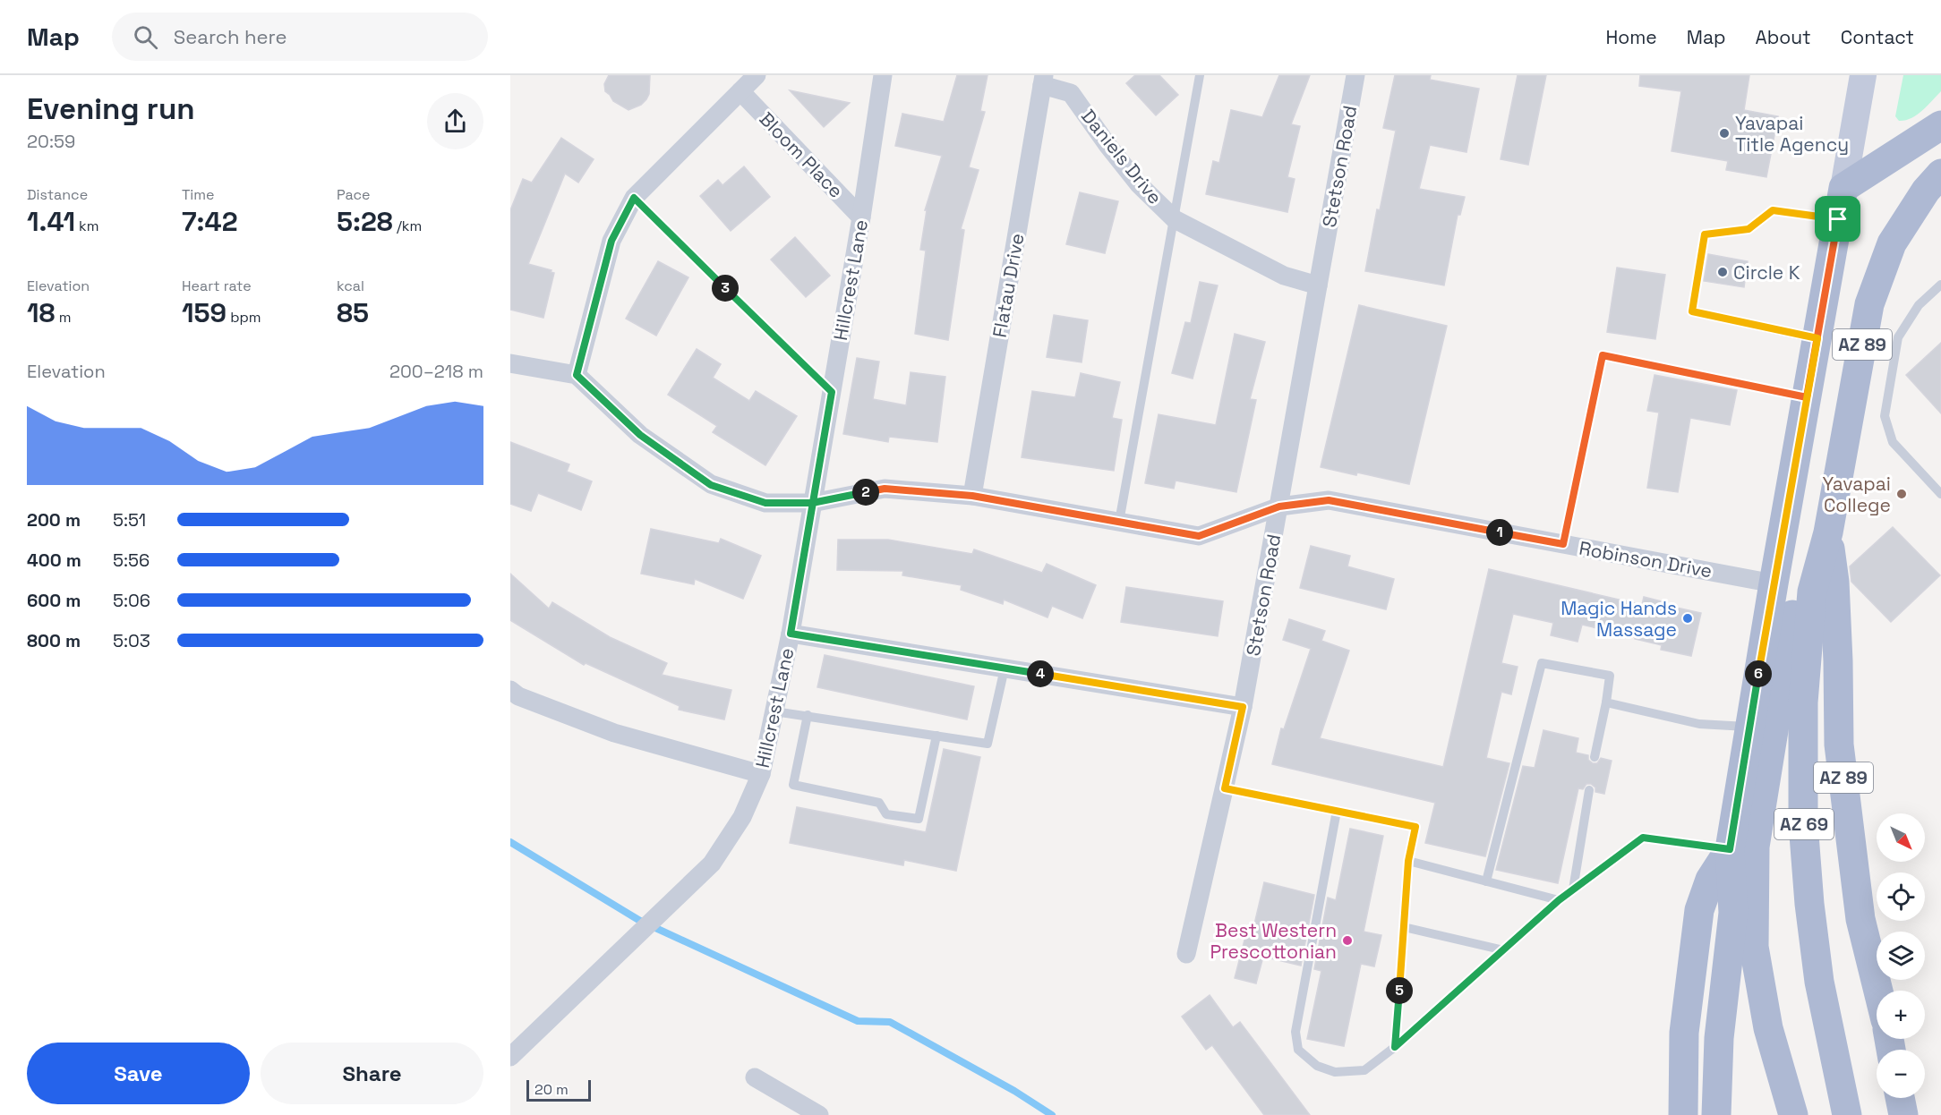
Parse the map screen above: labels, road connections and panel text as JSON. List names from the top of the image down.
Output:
{
  "streets": {
    "main road": ["AZ 89", "AZ 69"],
    "street": [
      "Bloom Place",
      "Daniels Drive",
      "Stetson Road",
      "Hillcrest Lane",
      "Flatau Drive",
      "Robinson Drive"
    ]
  },
  "crossings": [
    ["Bloom Place", "Hillcrest Lane"],
    ["Daniels Drive", "Stetson Road"],
    ["Daniels Drive", "Flatau Drive"],
    ["Stetson Road", "Robinson Drive"],
    ["Hillcrest Lane", "Robinson Drive"],
    ["Flatau Drive", "Robinson Drive"],
    ["AZ 89", "Robinson Drive"],
    ["AZ 89", "AZ 69"]
  ],
  "places": [
    "Yavapai Title Agency",
    "Circle K",
    "Yavapai College",
    "Magic Hands Massage",
    "Best Western Prescottonian"
  ],
  "scale_bar": "20 m",
  "north": "bottom right",
  "page": {
    "header": "Map",
    "search": "Search here",
    "nav": [
      "Home",
      "Map",
      "About",
      "Contact"
    ],
    "heading": ["Evening run", "20:59"],
    "stats": [
      ["Distance", "1.41 km"],
      ["Time", "7:42"],
      ["Pace", "5:28 /km"],
      ["Elevation", "18 m"],
      ["Heart rate", "159 bpm"],
      ["kcal", "85"]
    ],
    "pins": [
      "3",
      "2",
      "1",
      "4",
      "6",
      "5"
    ],
    "chart": ["Elevation", "200–218 m"],
    "list": [
      {
        "name": "200 m",
        "note": "5:51"
      },
      {
        "name": "400 m",
        "note": "5:56"
      },
      {
        "name": "600 m",
        "note": "5:06"
      },
      {
        "name": "800 m",
        "note": "5:03"
      }
    ],
    "map_buttons": ["+", "−"],
    "buttons": ["Save", "Share"],
    "scale": "20 m"
  }
}
